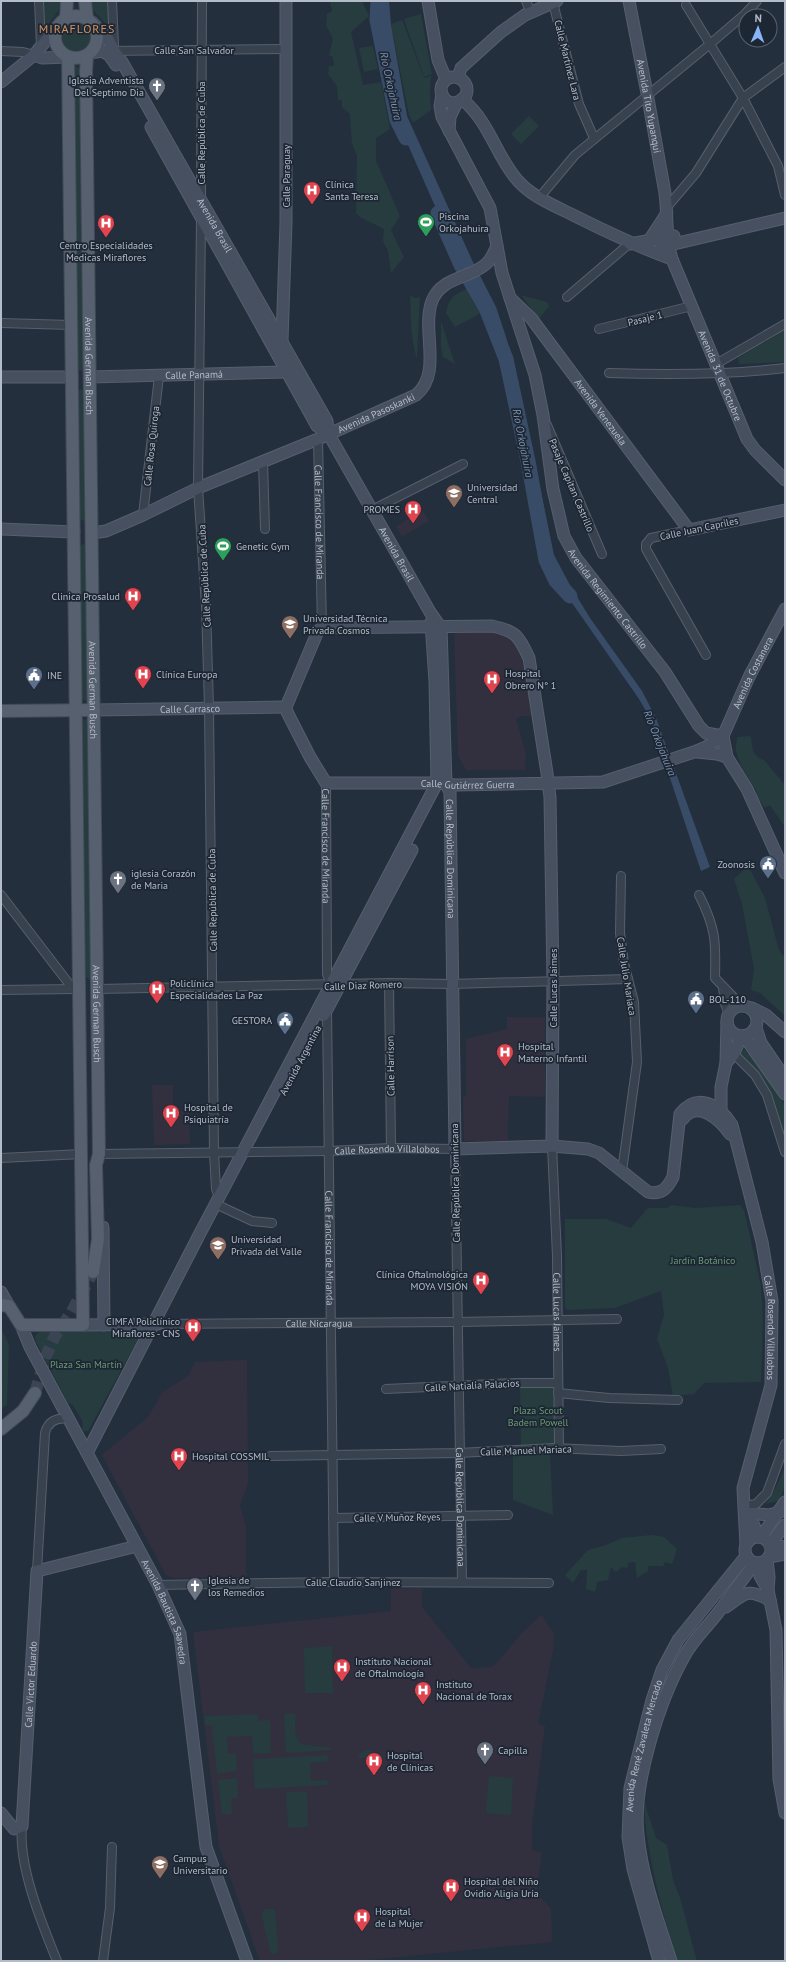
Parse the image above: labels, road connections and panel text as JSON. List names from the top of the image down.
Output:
{
  "streets": {
    "main road": [
      "Avenida Tito Yupanqui",
      "Calle Paraguay",
      "Avenida Brasil",
      "Avenida German Busch",
      "Calle Panamá",
      "Avenida 31 de Octubre",
      "Avenida Venezuela",
      "Avenida Pasoskanki",
      "Calle Francisco de Miranda",
      "Calle Juan Capriles",
      "Avenida Regimiento Castrillo",
      "Avenida Costanera",
      "Calle Carrasco",
      "Calle Gutiérrez Guerra",
      "Calle República Dominicana",
      "Calle Lucas Jaimes",
      "Avenida Argentina",
      "Calle Rosendo Villalobos",
      "Calle Nicaragua",
      "Avenida Bautista Saavedra",
      "Calle Victor Eduardo",
      "Avenida René Zavaleta Mercado"
    ],
    "street": [
      "Calle San Salvador",
      "Calle Martínez Lara",
      "Calle República de Cuba",
      "Pasaje 1",
      "Calle Rosa Quiroga",
      "Pasaje Capitan Castrillo",
      "Calle Julio Mariaca",
      "Calle Diaz Romero",
      "Calle Harrison",
      "Calle Natialia Palacios",
      "Calle Manuel Mariaca",
      "Calle V Muñoz Reyes",
      "Calle Claudio Sanjinez"
    ]
  },
  "crossings": [
    ["Calle San Salvador", "Calle República de Cuba"],
    ["Calle San Salvador", "Calle Paraguay"],
    ["Calle San Salvador", "Avenida Brasil"],
    ["Calle San Salvador", "Avenida German Busch"],
    ["Avenida Tito Yupanqui", "Avenida 31 de Octubre"],
    ["Calle República de Cuba", "Avenida Brasil"],
    ["Calle República de Cuba", "Calle Panamá"],
    ["Calle República de Cuba", "Avenida Pasoskanki"],
    ["Calle República de Cuba", "Calle Carrasco"],
    ["Calle República de Cuba", "Calle Diaz Romero"],
    ["Calle República de Cuba", "Avenida Argentina"],
    ["Calle República de Cuba", "Calle Rosendo Villalobos"],
    ["Calle Paraguay", "Avenida Brasil"],
    ["Avenida Brasil", "Avenida German Busch"],
    ["Avenida Brasil", "Calle Panamá"],
    ["Avenida Brasil", "Avenida Pasoskanki"],
    ["Avenida Brasil", "Calle Lucas Jaimes"],
    ["Pasaje 1", "Avenida 31 de Octubre"],
    ["Avenida German Busch", "Calle Panamá"],
    ["Avenida German Busch", "Avenida Pasoskanki"],
    ["Avenida German Busch", "Calle Carrasco"],
    ["Avenida German Busch", "Calle Diaz Romero"],
    ["Avenida German Busch", "Calle Rosendo Villalobos"],
    ["Avenida German Busch", "Calle Nicaragua"],
    ["Calle Panamá", "Calle Rosa Quiroga"],
    ["Avenida Venezuela", "Calle Juan Capriles"],
    ["Avenida Venezuela", "Avenida Regimiento Castrillo"],
    ["Avenida Pasoskanki", "Calle Rosa Quiroga"],
    ["Avenida Pasoskanki", "Calle Francisco de Miranda"],
    ["Avenida Pasoskanki", "Avenida Regimiento Castrillo"],
    ["Pasaje Capitan Castrillo", "Avenida Regimiento Castrillo"],
    ["Calle Francisco de Miranda", "Calle Carrasco"],
    ["Calle Francisco de Miranda", "Calle Gutiérrez Guerra"],
    ["Calle Francisco de Miranda", "Calle Diaz Romero"],
    ["Calle Francisco de Miranda", "Avenida Argentina"],
    ["Calle Francisco de Miranda", "Calle Rosendo Villalobos"],
    ["Calle Francisco de Miranda", "Calle Nicaragua"],
    ["Calle Francisco de Miranda", "Calle Manuel Mariaca"],
    ["Calle Francisco de Miranda", "Calle V Muñoz Reyes"],
    ["Calle Francisco de Miranda", "Calle Claudio Sanjinez"],
    ["Calle Gutiérrez Guerra", "Calle República Dominicana"],
    ["Calle Gutiérrez Guerra", "Calle Lucas Jaimes"],
    ["Calle Gutiérrez Guerra", "Avenida Argentina"],
    ["Calle República Dominicana", "Calle Diaz Romero"],
    ["Calle República Dominicana", "Avenida Argentina"],
    ["Calle República Dominicana", "Calle Rosendo Villalobos"],
    ["Calle República Dominicana", "Calle Nicaragua"],
    ["Calle República Dominicana", "Calle Natialia Palacios"],
    ["Calle República Dominicana", "Calle Manuel Mariaca"],
    ["Calle República Dominicana", "Calle V Muñoz Reyes"],
    ["Calle República Dominicana", "Calle Claudio Sanjinez"],
    ["Calle Julio Mariaca", "Calle Diaz Romero"],
    ["Calle Julio Mariaca", "Calle Rosendo Villalobos"],
    ["Calle Diaz Romero", "Calle Lucas Jaimes"],
    ["Calle Diaz Romero", "Avenida Argentina"],
    ["Calle Diaz Romero", "Calle Harrison"],
    ["Calle Lucas Jaimes", "Calle Rosendo Villalobos"],
    ["Calle Lucas Jaimes", "Calle Nicaragua"],
    ["Calle Lucas Jaimes", "Calle Natialia Palacios"],
    ["Calle Lucas Jaimes", "Calle Manuel Mariaca"],
    ["Avenida Argentina", "Calle Rosendo Villalobos"],
    ["Avenida Argentina", "Calle Nicaragua"],
    ["Avenida Argentina", "Avenida Bautista Saavedra"],
    ["Calle Harrison", "Calle Rosendo Villalobos"],
    ["Calle Rosendo Villalobos", "Avenida René Zavaleta Mercado"],
    ["Calle Nicaragua", "Avenida Bautista Saavedra"],
    ["Calle Claudio Sanjinez", "Avenida Bautista Saavedra"],
    ["Avenida Bautista Saavedra", "Calle Victor Eduardo"]
  ],
  "districts": ["MIRAFLORES"],
  "water": ["Río Orkojahuira"],
  "parks": ["Jardín Botánico", "Plaza San Martín", "Plaza Scout Badem Powell"],
  "places": {
    "church": [
      "Iglesia Adventista Del Septimo Dia",
      "iglesia Corazón de Maria",
      "Iglesia de los Remedios",
      "Capilla"
    ],
    "hospital": [
      "Clínica Santa Teresa",
      "Centro Especialidades Medicas Miraflores",
      "PROMES",
      "Clinica Prosalud",
      "Clínica Europa",
      "Hospital Obrero N° 1",
      "Policlínica Especialidades La Paz",
      "Hospital Materno Infantil",
      "Hospital de Psiquiatría",
      "Clínica Oftalmológica MOYA VISIÓN",
      "CIMFA Policlínico Miraflores - CNS",
      "Hospital COSSMIL",
      "Instituto Nacional de Oftalmología",
      "Instituto Nacional de Torax",
      "Hospital de Clínicas",
      "Hospital del Niño Ovidio Aligia Uría",
      "Hospital de la Mujer"
    ],
    "sports": ["Piscina Orkojahuira", "Genetic Gym"],
    "school or university": [
      "Universidad Central",
      "Universidad Técnica Privada Cosmos",
      "Universidad Privada del Valle",
      "Campus Universitario"
    ],
    "public building": [
      "INE",
      "Zoonosis",
      "BOL-110",
      "GESTORA"
    ]
  },
  "north": "top"
}
